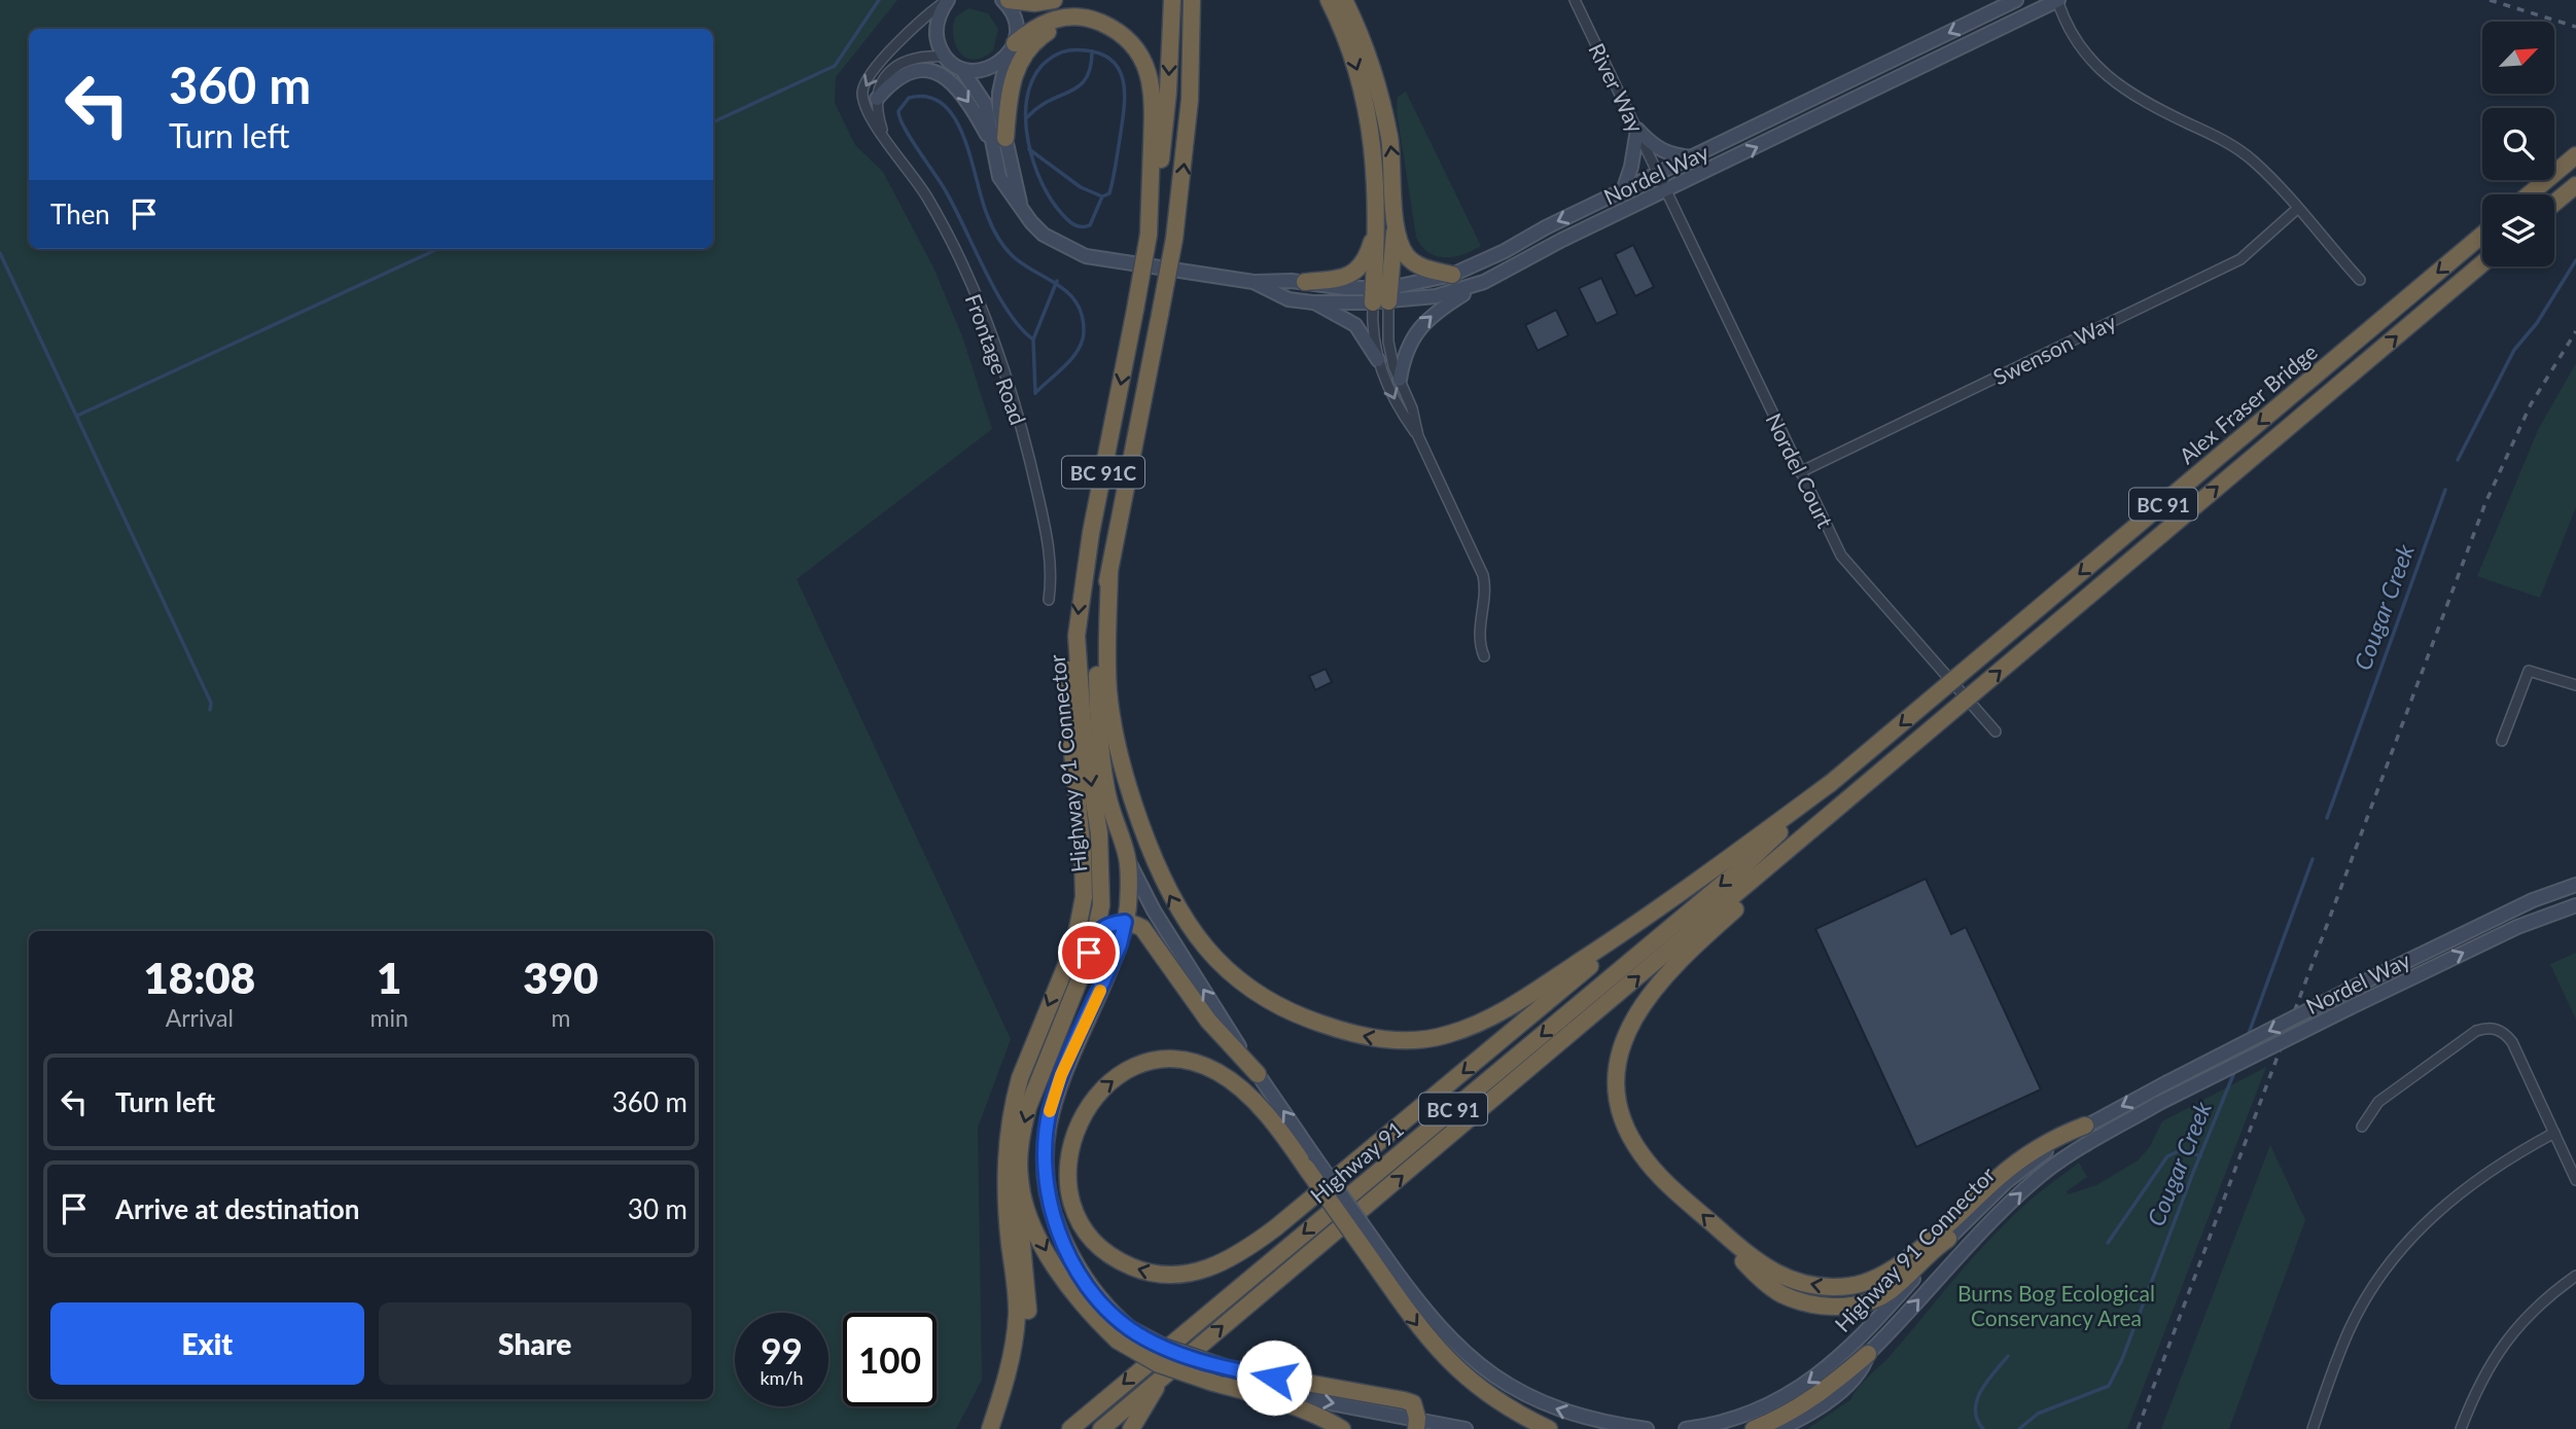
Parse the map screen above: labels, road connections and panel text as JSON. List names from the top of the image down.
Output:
{
  "streets": {
    "highway": [
      "Alex Fraser Bridge",
      "BC 91C",
      "BC 91",
      "Highway 91 Connector",
      "Highway 91"
    ],
    "main road": ["Nordel Way"],
    "street": [
      "River Way",
      "Swenson Way",
      "Frontage Road",
      "Nordel Court"
    ]
  },
  "crossings": [
    ["River Way", "Nordel Way"],
    ["River Way", "Nordel Court"],
    ["Nordel Way", "Nordel Court"],
    ["Nordel Way", "Highway 91 Connector"],
    ["Swenson Way", "Nordel Court"],
    ["Alex Fraser Bridge", "Highway 91"]
  ],
  "water": ["Cougar Creek"],
  "parks": ["Burns Bog Ecological Conservancy Area"],
  "north": "top right",
  "page": {
    "turn": ["360 m", "Turn left"],
    "then": "Then",
    "eta": [
      "18:08",
      "Arrival",
      "1",
      "min",
      "390",
      "m"
    ],
    "list": [
      {
        "name": "Turn left",
        "value": "360 m"
      },
      {
        "name": "Arrive at destination",
        "value": "30 m"
      }
    ],
    "buttons": ["Exit", "Share"],
    "speed": "99 km/h",
    "limit": "100"
  }
}
